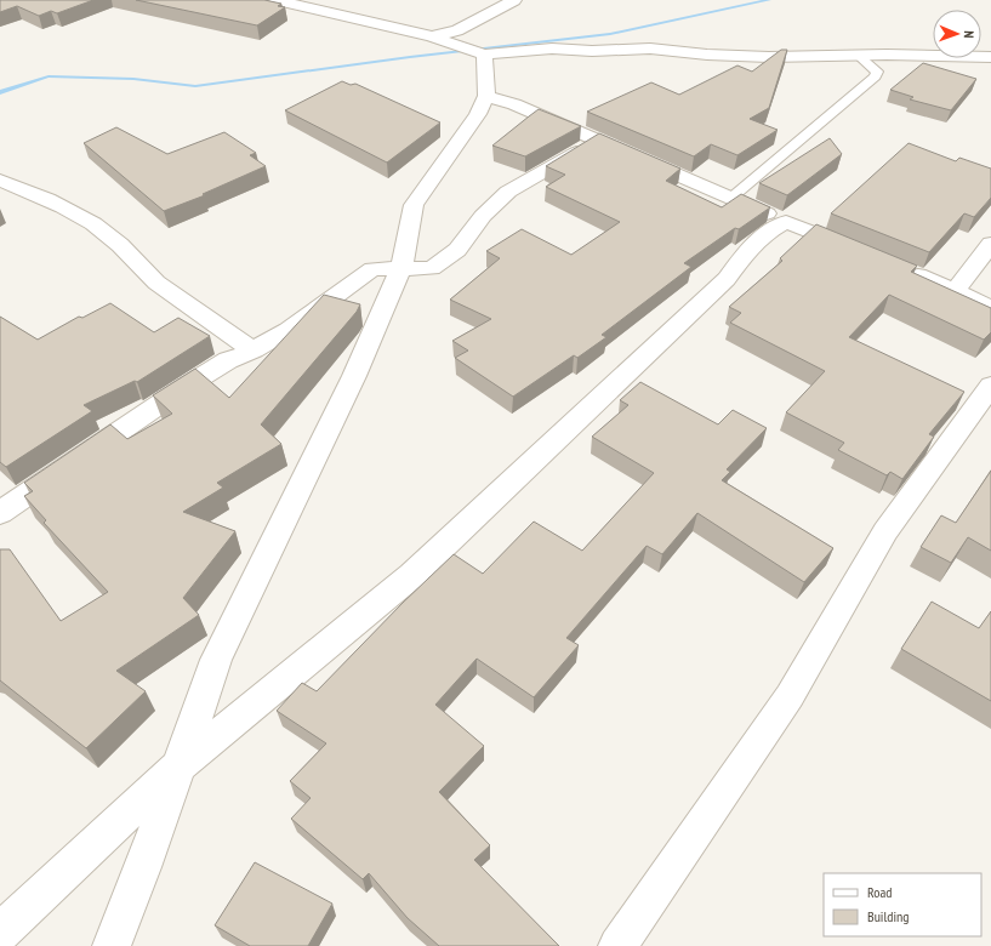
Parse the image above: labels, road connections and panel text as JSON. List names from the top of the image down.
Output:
{
  "legend": ["Road", "Building"],
  "north": "right"
}
